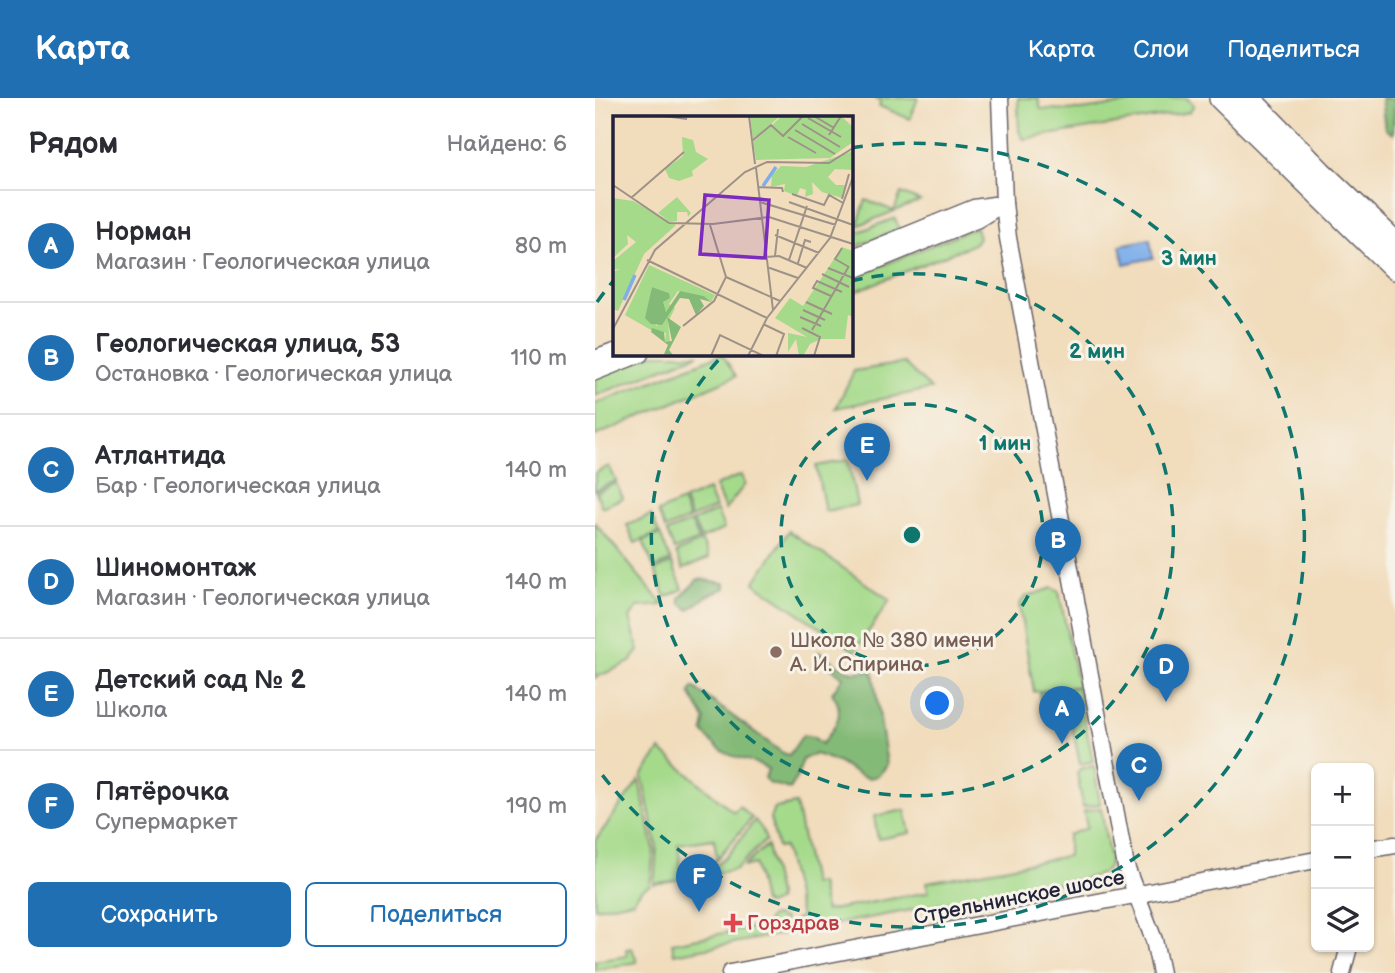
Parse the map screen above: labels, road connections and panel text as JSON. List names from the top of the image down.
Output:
{
  "streets": {
    "street": ["Стрельнинское шоссе"]
  },
  "places": {
    "other": ["Школа № 380 имени А. И. Спирина"],
    "health": ["Горздрав"]
  },
  "page": {
    "header": "Карта",
    "nav": ["Карта", "Слои", "Поделиться"],
    "heading": ["Рядом", "Найдено: 6"],
    "list": [
      {
        "mark": "A",
        "name": "Норман",
        "note": "Магазин · Геологическая улица",
        "value": "80 m"
      },
      {
        "mark": "B",
        "name": "Геологическая улица, 53",
        "note": "Остановка · Геологическая улица",
        "value": "110 m"
      },
      {
        "mark": "C",
        "name": "Атлантида",
        "note": "Бар · Геологическая улица",
        "value": "140 m"
      },
      {
        "mark": "D",
        "name": "Шиномонтаж",
        "note": "Магазин · Геологическая улица",
        "value": "140 m"
      },
      {
        "mark": "E",
        "name": "Детский сад № 2",
        "note": "Школа",
        "value": "140 m"
      },
      {
        "mark": "F",
        "name": "Пятёрочка",
        "note": "Супермаркет",
        "value": "190 m"
      }
    ],
    "pins": [
      "E",
      "B",
      "D",
      "A",
      "C",
      "F"
    ],
    "map_buttons": ["+", "−"],
    "buttons": ["Сохранить", "Поделиться"]
  },
  "rings": ["3 мин", "2 мин", "1 мин"]
}
